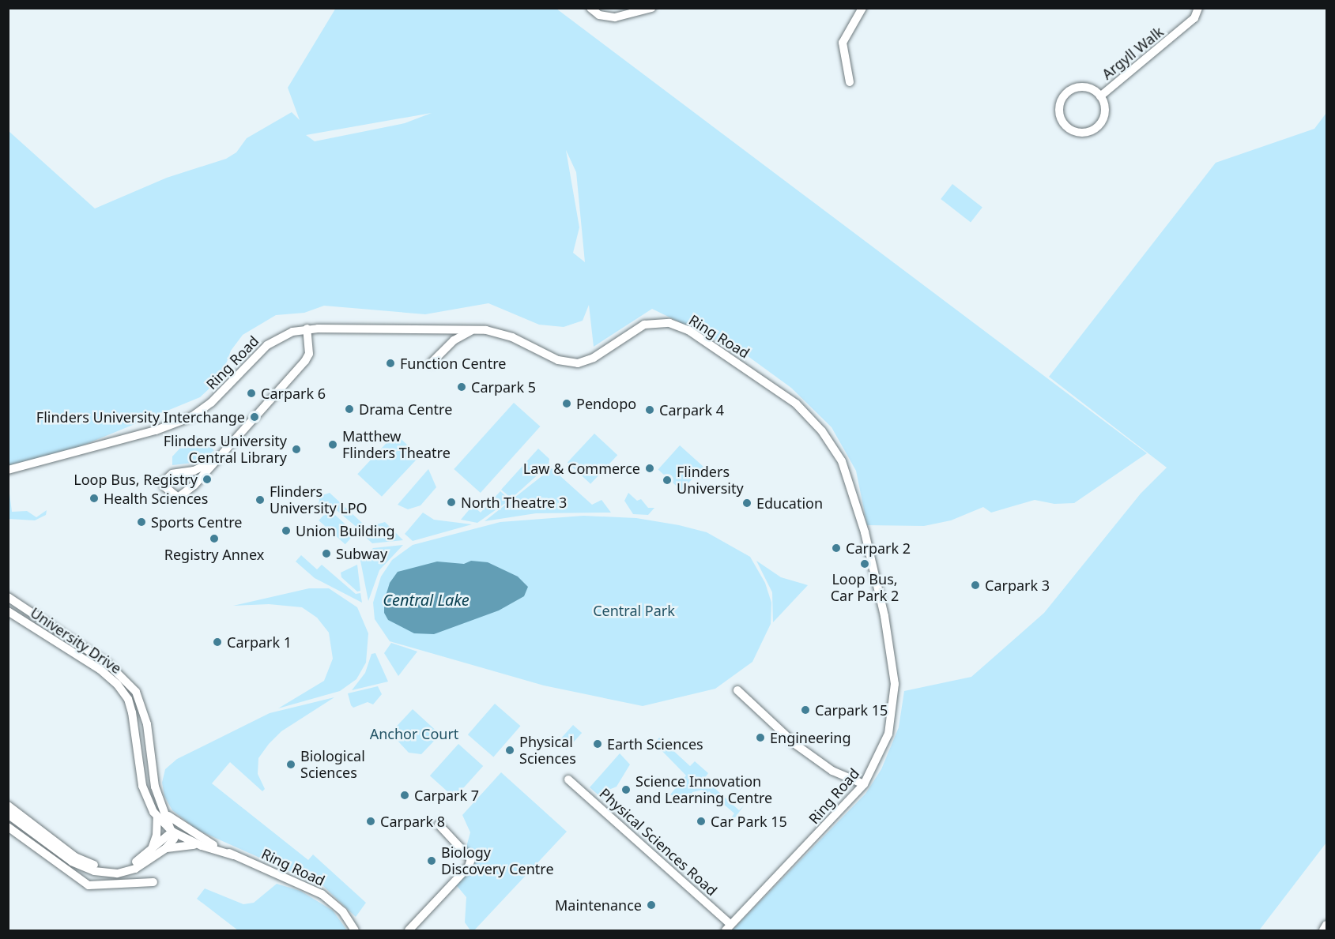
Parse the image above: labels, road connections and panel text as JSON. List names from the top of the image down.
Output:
{
  "streets": {
    "street": [
      "Argyll Walk",
      "Ring Road",
      "University Drive",
      "Physical Sciences Road"
    ]
  },
  "crossings": [
    ["Ring Road", "University Drive"],
    ["Ring Road", "Physical Sciences Road"]
  ],
  "water": ["Central Lake"],
  "parks": ["Central Park", "Anchor Court"],
  "places": [
    "Function Centre",
    "Carpark 5",
    "Carpark 6",
    "Pendopo",
    "Drama Centre",
    "Carpark 4",
    "Flinders University Interchange",
    "Matthew Flinders Theatre",
    "Flinders University Central Library",
    "Law & Commerce",
    "Loop Bus, Registry",
    "Flinders University",
    "Health Sciences",
    "Flinders University LPO",
    "North Theatre 3",
    "Education",
    "Sports Centre",
    "Union Building",
    "Registry Annex",
    "Carpark 2",
    "Subway",
    "Loop Bus, Car Park 2",
    "Carpark 3",
    "Carpark 1",
    "Carpark 15",
    "Engineering",
    "Earth Sciences",
    "Physical Sciences",
    "Biological Sciences",
    "Science Innovation and Learning Centre",
    "Carpark 7",
    "Carpark 8",
    "Car Park 15",
    "Biology Discovery Centre",
    "Maintenance"
  ]
}
